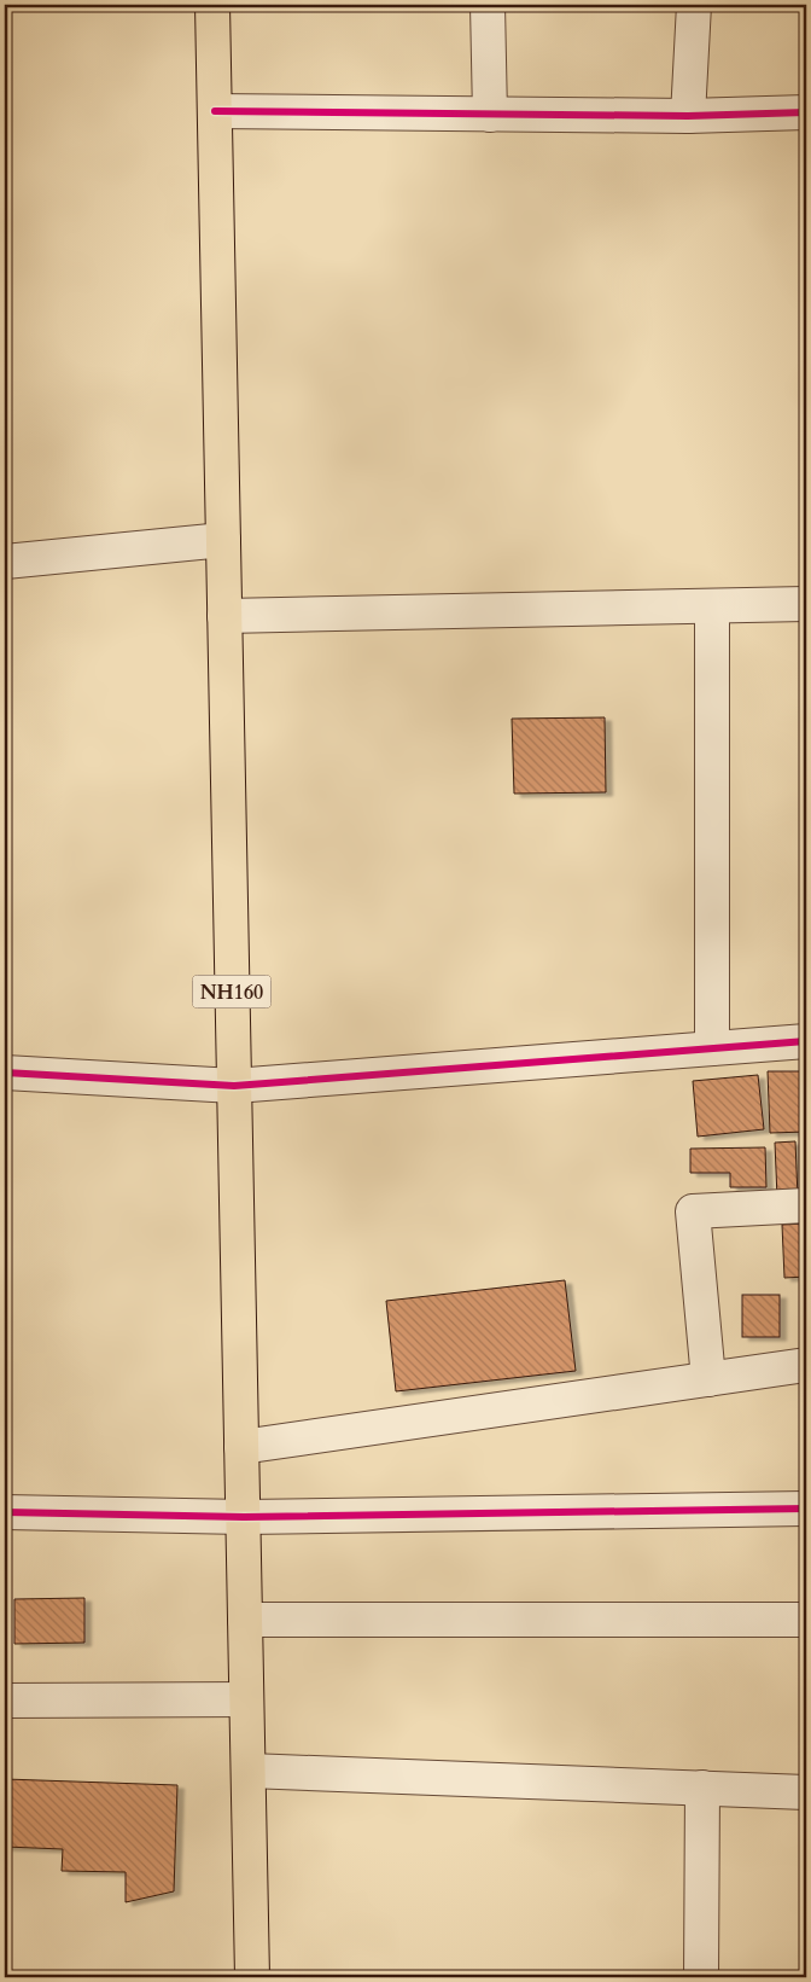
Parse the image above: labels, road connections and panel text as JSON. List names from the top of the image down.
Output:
{
  "streets": {
    "highway": ["NH160"]
  }
}
